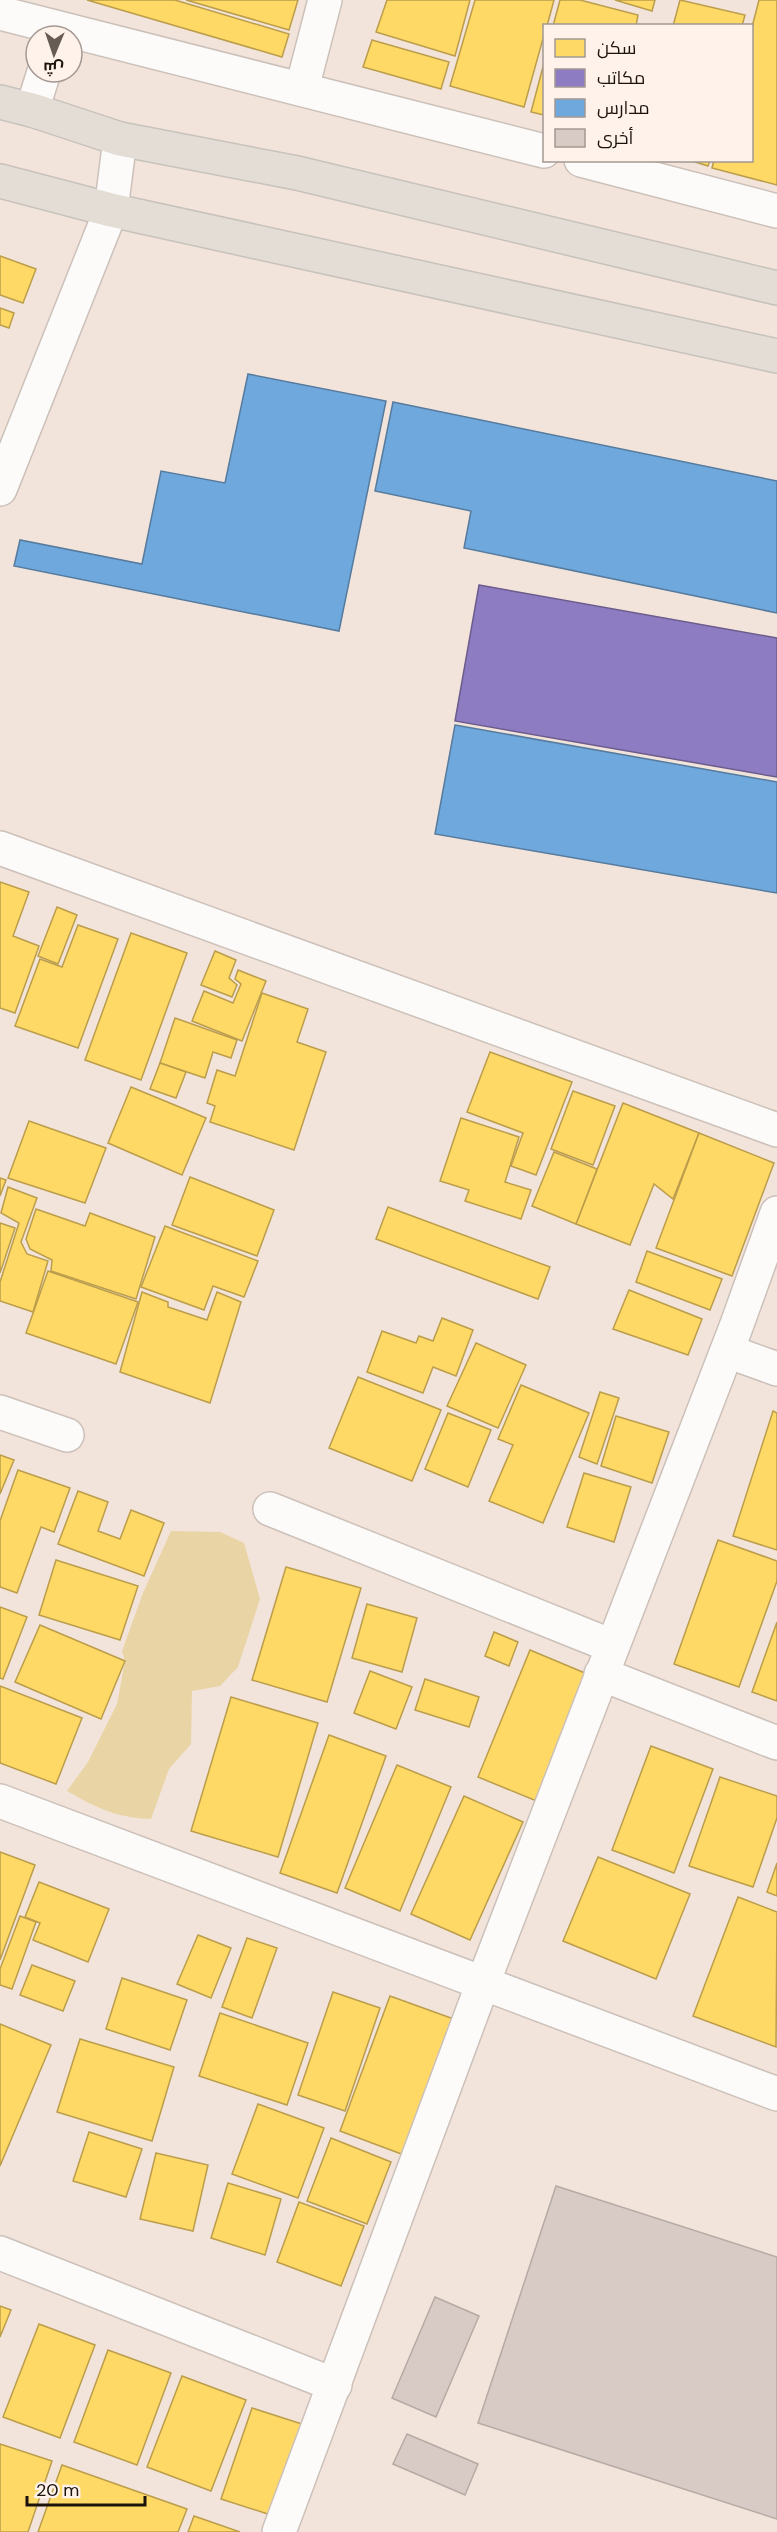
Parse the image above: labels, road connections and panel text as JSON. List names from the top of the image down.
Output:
{
  "legend": [
    "سكن",
    "مكاتب",
    "مدارس",
    "أخرى"
  ],
  "scale_bar": "20 m",
  "north": "bottom"
}
